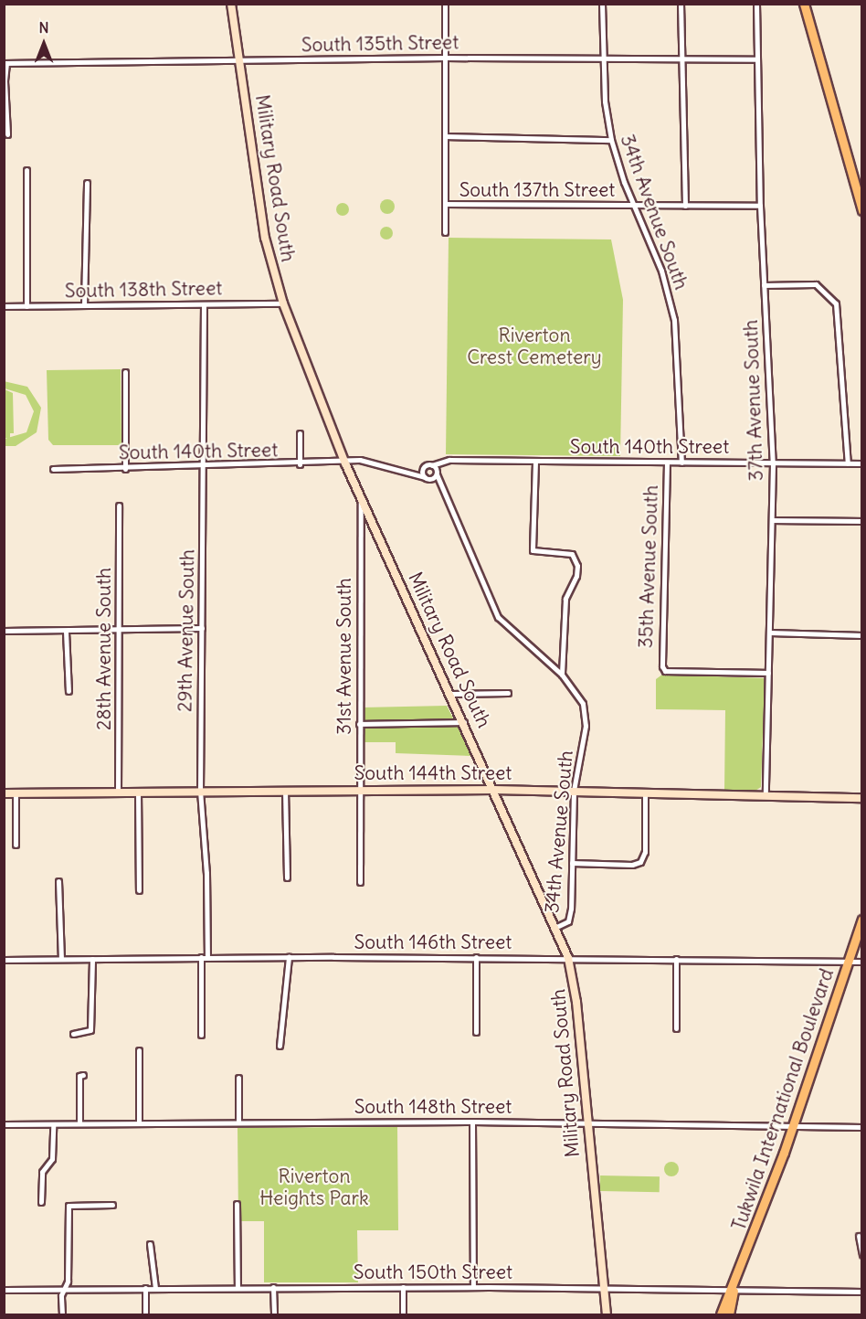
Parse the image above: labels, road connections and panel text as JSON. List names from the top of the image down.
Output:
{
  "streets": {
    "main road": ["Tukwila International Boulevard"],
    "street": [
      "South 135th Street",
      "Military Road South",
      "South 137th Street",
      "34th Avenue South",
      "South 138th Street",
      "37th Avenue South",
      "South 140th Street",
      "35th Avenue South",
      "29th Avenue South",
      "28th Avenue South",
      "31st Avenue South",
      "South 144th Street",
      "South 146th Street",
      "South 148th Street",
      "South 150th Street"
    ]
  },
  "crossings": [
    ["South 135th Street", "Military Road South"],
    ["South 135th Street", "34th Avenue South"],
    ["South 135th Street", "37th Avenue South"],
    ["Military Road South", "34th Avenue South"],
    ["Military Road South", "South 138th Street"],
    ["Military Road South", "South 140th Street"],
    ["Military Road South", "31st Avenue South"],
    ["Military Road South", "South 144th Street"],
    ["Military Road South", "South 146th Street"],
    ["Military Road South", "South 148th Street"],
    ["Military Road South", "South 150th Street"],
    ["South 137th Street", "34th Avenue South"],
    ["South 137th Street", "37th Avenue South"],
    ["34th Avenue South", "South 140th Street"],
    ["34th Avenue South", "South 144th Street"],
    ["South 138th Street", "29th Avenue South"],
    ["37th Avenue South", "South 140th Street"],
    ["37th Avenue South", "35th Avenue South"],
    ["37th Avenue South", "South 144th Street"],
    ["South 140th Street", "35th Avenue South"],
    ["South 140th Street", "29th Avenue South"],
    ["29th Avenue South", "South 144th Street"],
    ["29th Avenue South", "South 146th Street"],
    ["28th Avenue South", "South 144th Street"],
    ["31st Avenue South", "South 144th Street"],
    ["South 146th Street", "Tukwila International Boulevard"],
    ["Tukwila International Boulevard", "South 148th Street"],
    ["Tukwila International Boulevard", "South 150th Street"]
  ],
  "parks": ["Riverton Crest Cemetery", "Riverton Heights Park"],
  "north": "top"
}
